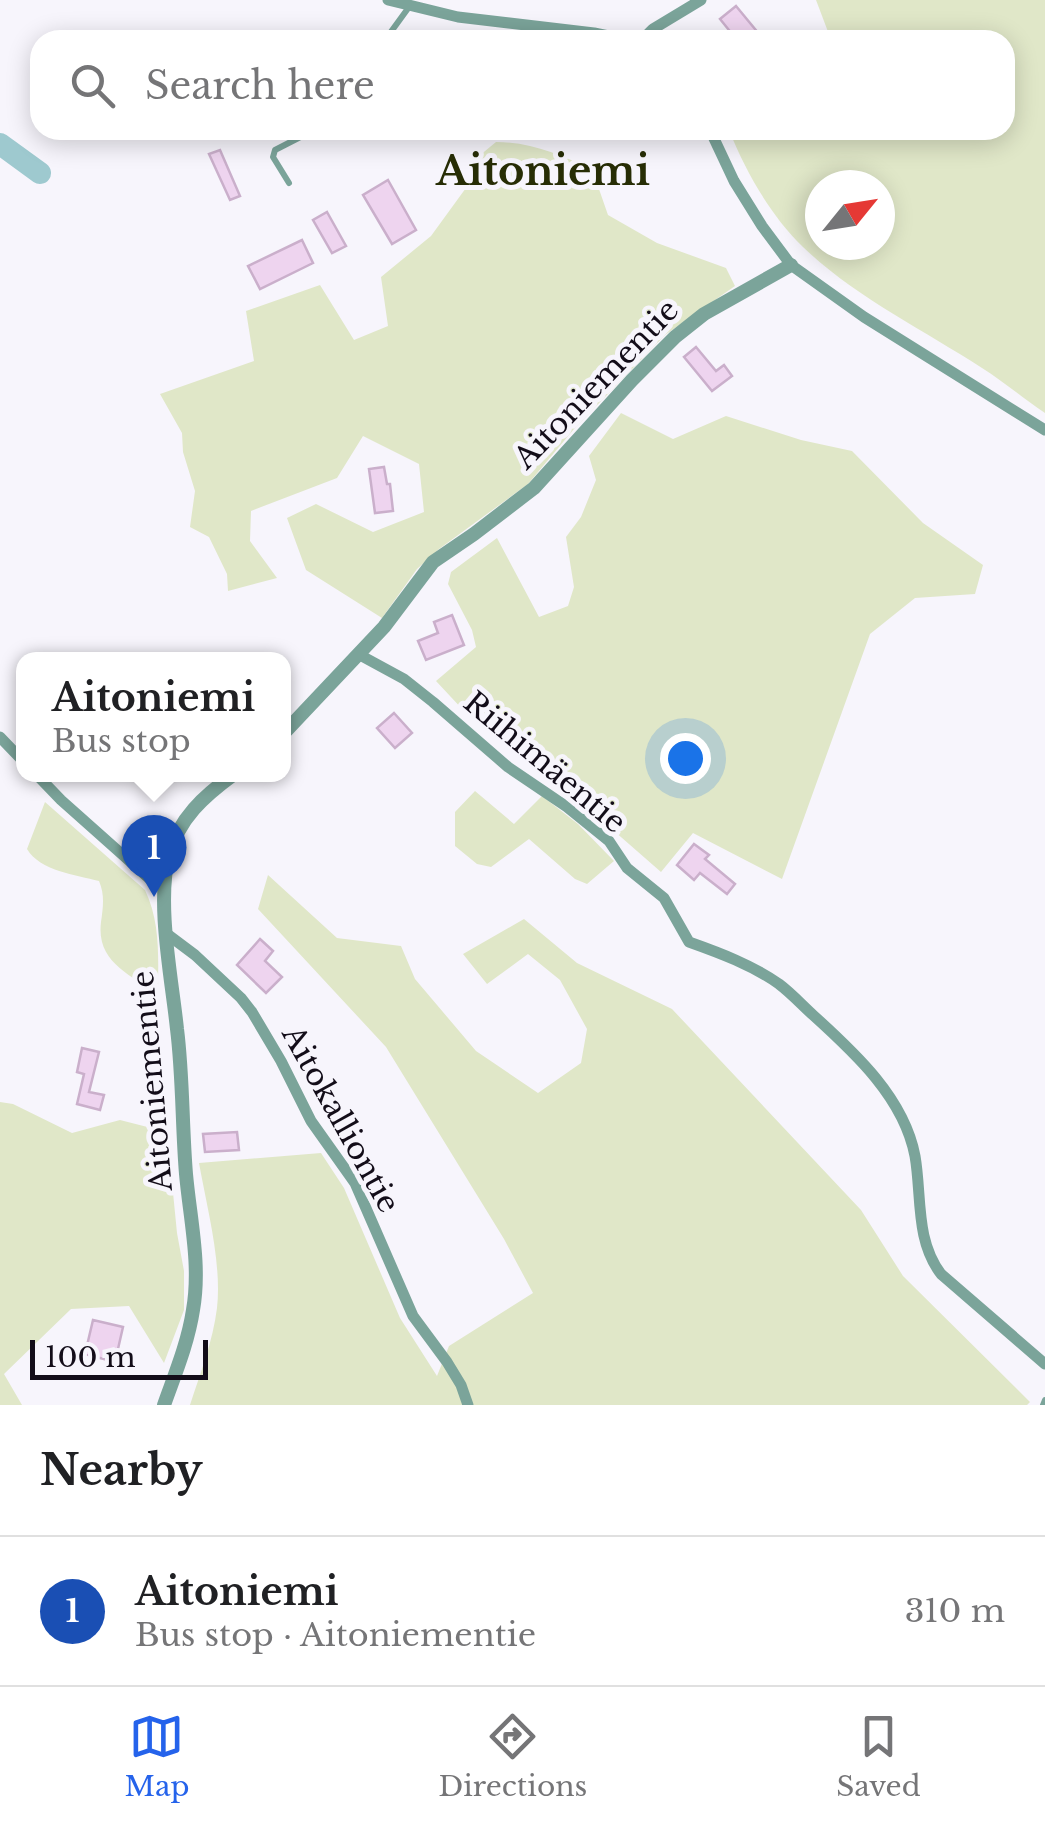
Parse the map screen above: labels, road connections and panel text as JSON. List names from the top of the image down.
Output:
{
  "streets": {
    "street": ["Aitoniementie", "Riihimäentie", "Aitokalliontie"]
  },
  "crossings": [
    ["Aitoniementie", "Riihimäentie"],
    ["Aitoniementie", "Aitokalliontie"]
  ],
  "districts": ["Aitoniemi"],
  "scale_bar": "100 m",
  "north": "top right",
  "page": {
    "search": "Search here",
    "popup": ["Aitoniemi", "Bus stop"],
    "pins": "1",
    "scale": "100 m",
    "heading": "Nearby",
    "list": [
      {
        "mark": "1",
        "name": "Aitoniemi",
        "note": "Bus stop · Aitoniementie",
        "value": "310 m"
      }
    ],
    "nav": ["Map", "Directions", "Saved"]
  }
}
